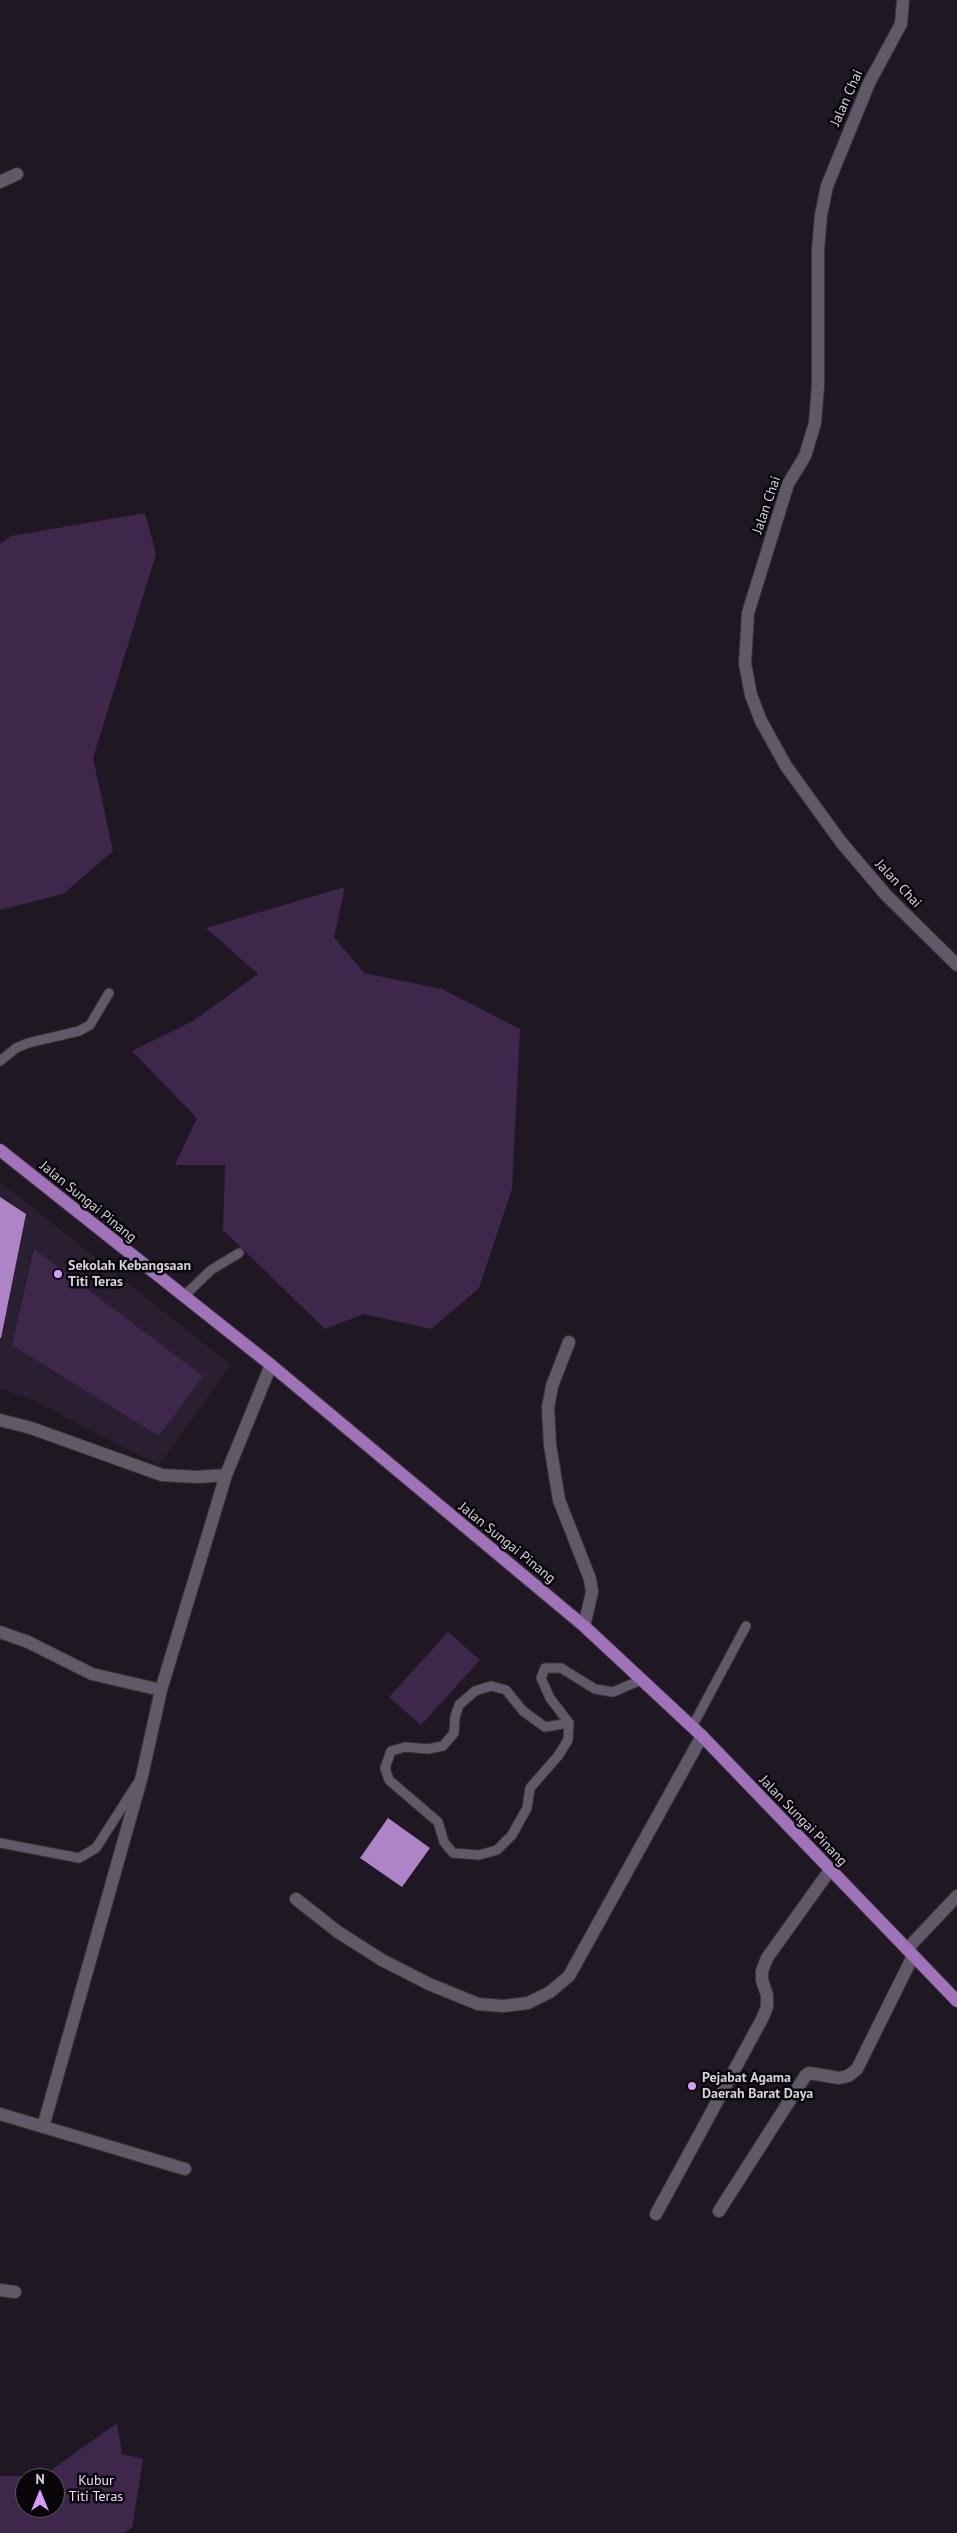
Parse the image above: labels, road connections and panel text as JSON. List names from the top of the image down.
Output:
{
  "streets": {
    "main road": ["Jalan Sungai Pinang"],
    "street": ["Jalan Chai"]
  },
  "parks": ["Kubur Titi Teras"],
  "places": ["Sekolah Kebangsaan Titi Teras", "Pejabat Agama Daerah Barat Daya"],
  "north": "top"
}
